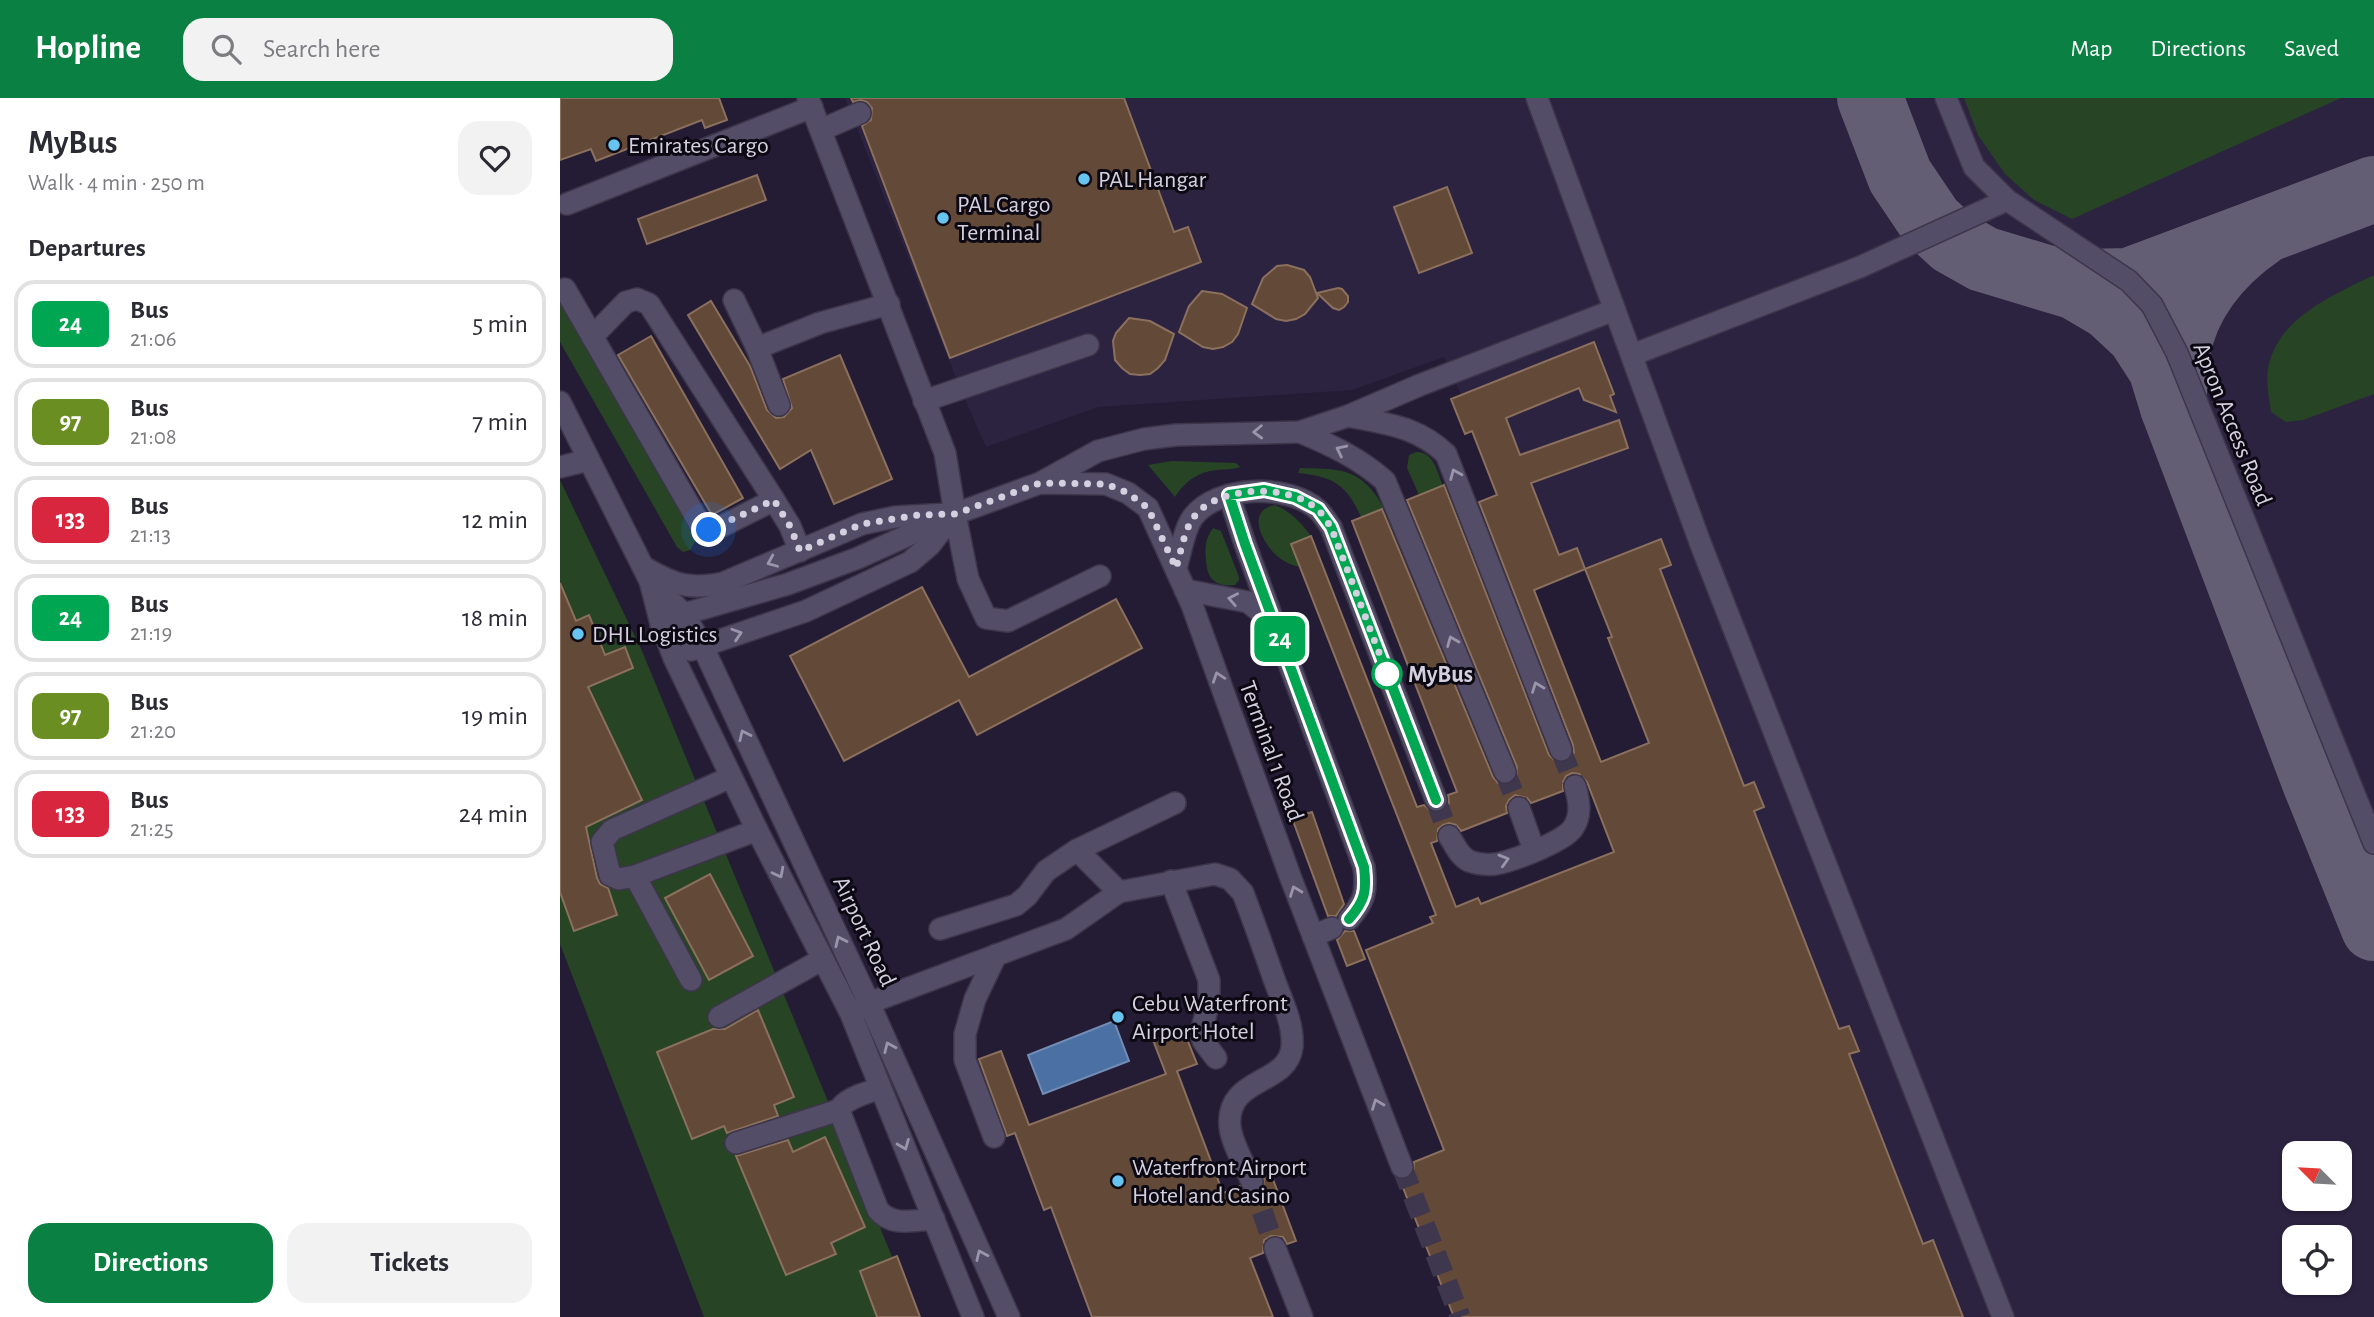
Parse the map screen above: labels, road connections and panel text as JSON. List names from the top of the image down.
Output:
{
  "streets": {
    "street": ["Apron Access Road", "Terminal 1 Road", "Airport Road"]
  },
  "crossings": [
    ["Terminal 1 Road", "Airport Road"]
  ],
  "places": [
    "Emirates Cargo",
    "PAL Hangar",
    "PAL Cargo Terminal",
    "DHL Logistics",
    "MyBus",
    "Cebu Waterfront Airport Hotel",
    "Waterfront Airport Hotel and Casino"
  ],
  "lines": ["bus line 24"],
  "north": "top left",
  "page": {
    "header": "Hopline",
    "search": "Search here",
    "nav": ["Map", "Directions", "Saved"],
    "heading": [
      ["MyBus", "Walk · 4 min · 250 m"],
      "Departures"
    ],
    "on_map": "24",
    "list": [
      {
        "mark": "24",
        "name": "Bus",
        "note": "21:06",
        "value": "5 min"
      },
      {
        "mark": "97",
        "name": "Bus",
        "note": "21:08",
        "value": "7 min"
      },
      {
        "mark": "133",
        "name": "Bus",
        "note": "21:13",
        "value": "12 min"
      },
      {
        "mark": "24",
        "name": "Bus",
        "note": "21:19",
        "value": "18 min"
      },
      {
        "mark": "97",
        "name": "Bus",
        "note": "21:20",
        "value": "19 min"
      },
      {
        "mark": "133",
        "name": "Bus",
        "note": "21:25",
        "value": "24 min"
      }
    ],
    "buttons": ["Directions", "Tickets"]
  }
}
